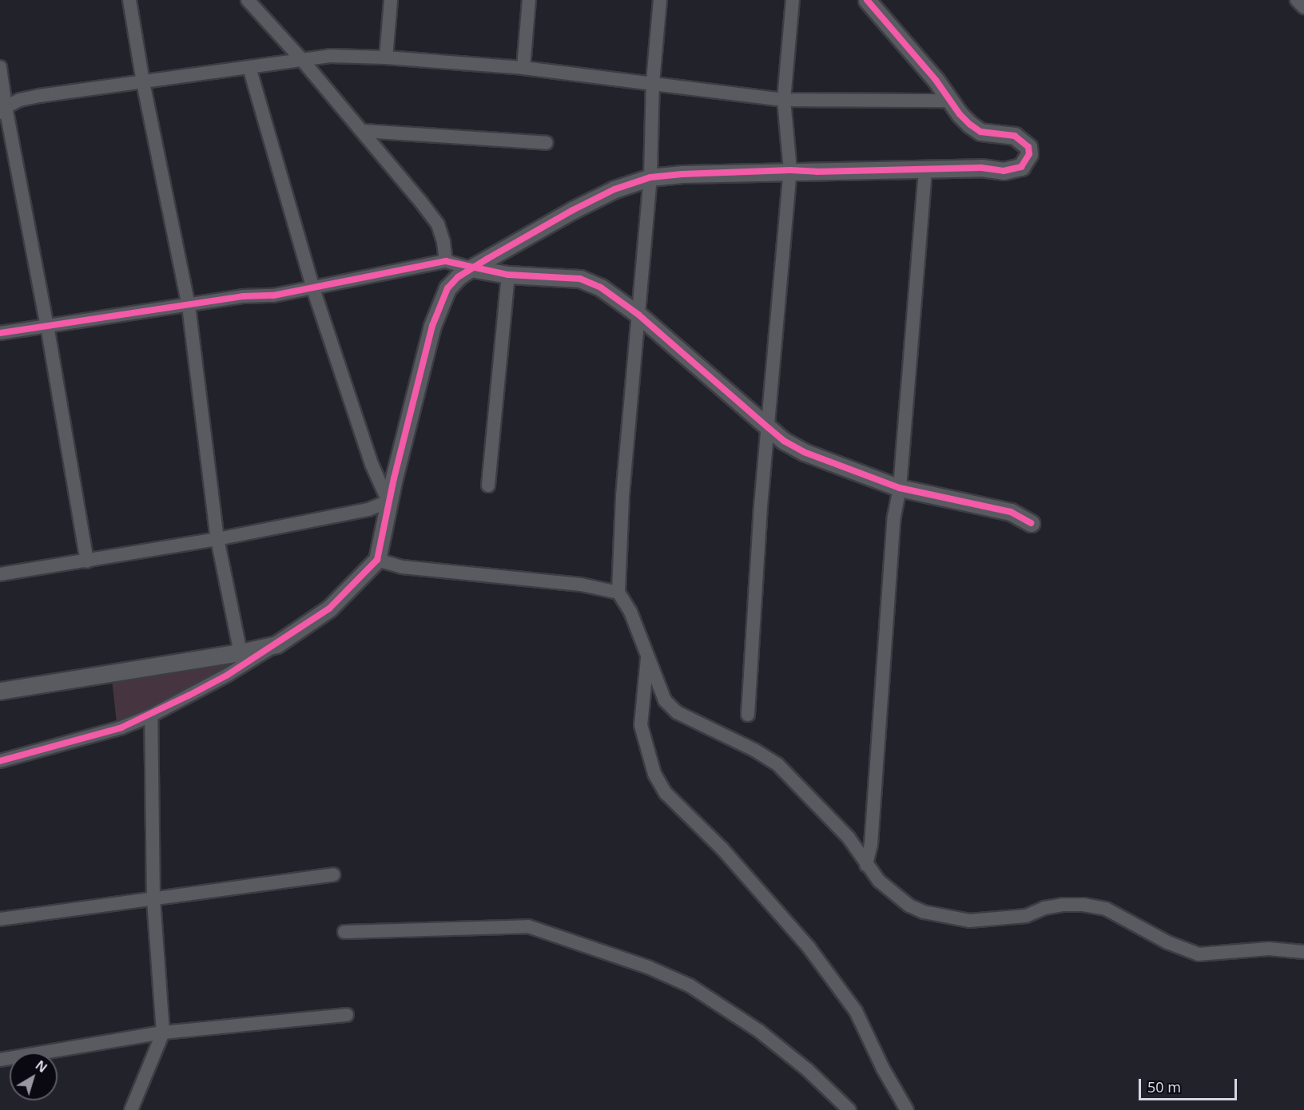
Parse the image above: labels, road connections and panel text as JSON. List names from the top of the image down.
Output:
{
  "scale_bar": "50 m",
  "north": "top right"
}
